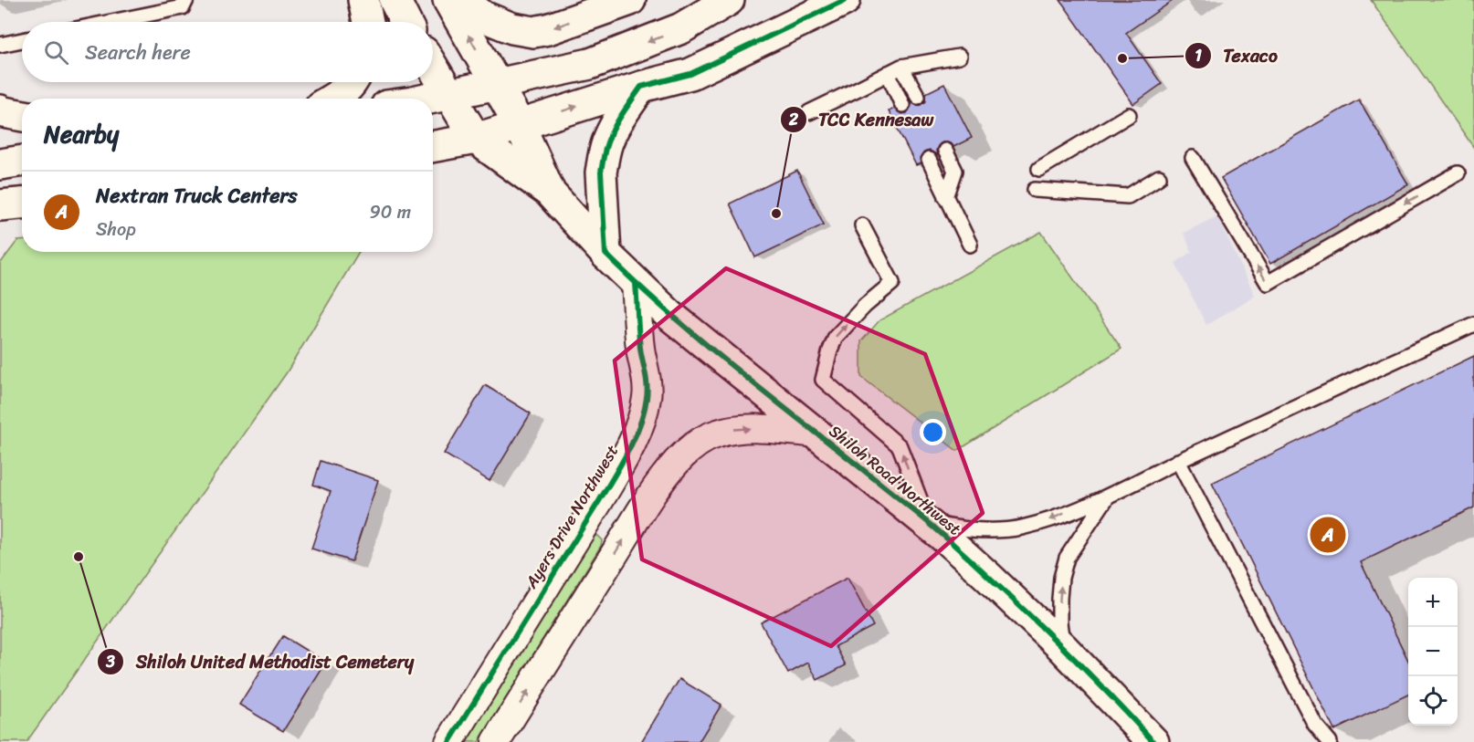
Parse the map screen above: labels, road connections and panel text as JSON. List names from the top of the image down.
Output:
{
  "streets": {
    "main road": ["Shiloh Road Northwest"],
    "street": ["Ayers Drive Northwest"]
  },
  "crossings": [
    ["Shiloh Road Northwest", "Ayers Drive Northwest"]
  ],
  "places": ["Texaco", "TCC Kennesaw", "Shiloh United Methodist Cemetery"],
  "page": {
    "search": "Search here",
    "heading": "Nearby",
    "list": [
      {
        "mark": "A",
        "name": "Nextran Truck Centers",
        "note": "Shop",
        "value": "90 m"
      }
    ],
    "pins": "A",
    "map_buttons": ["+", "−"]
  }
}
